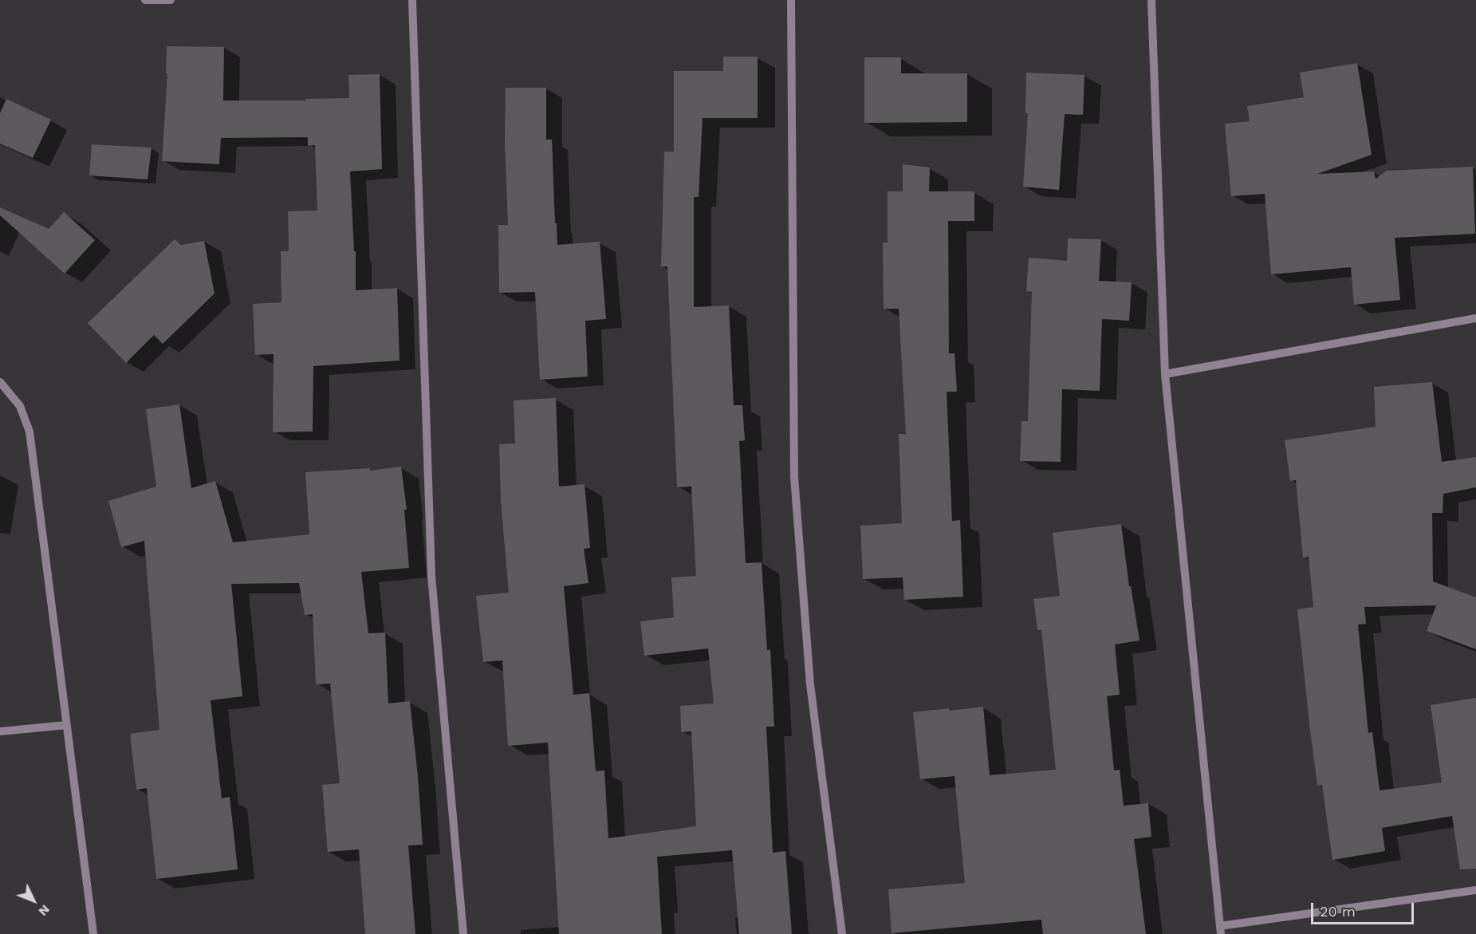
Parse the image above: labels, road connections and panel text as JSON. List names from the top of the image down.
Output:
{
  "scale_bar": "20 m",
  "north": "bottom right"
}
